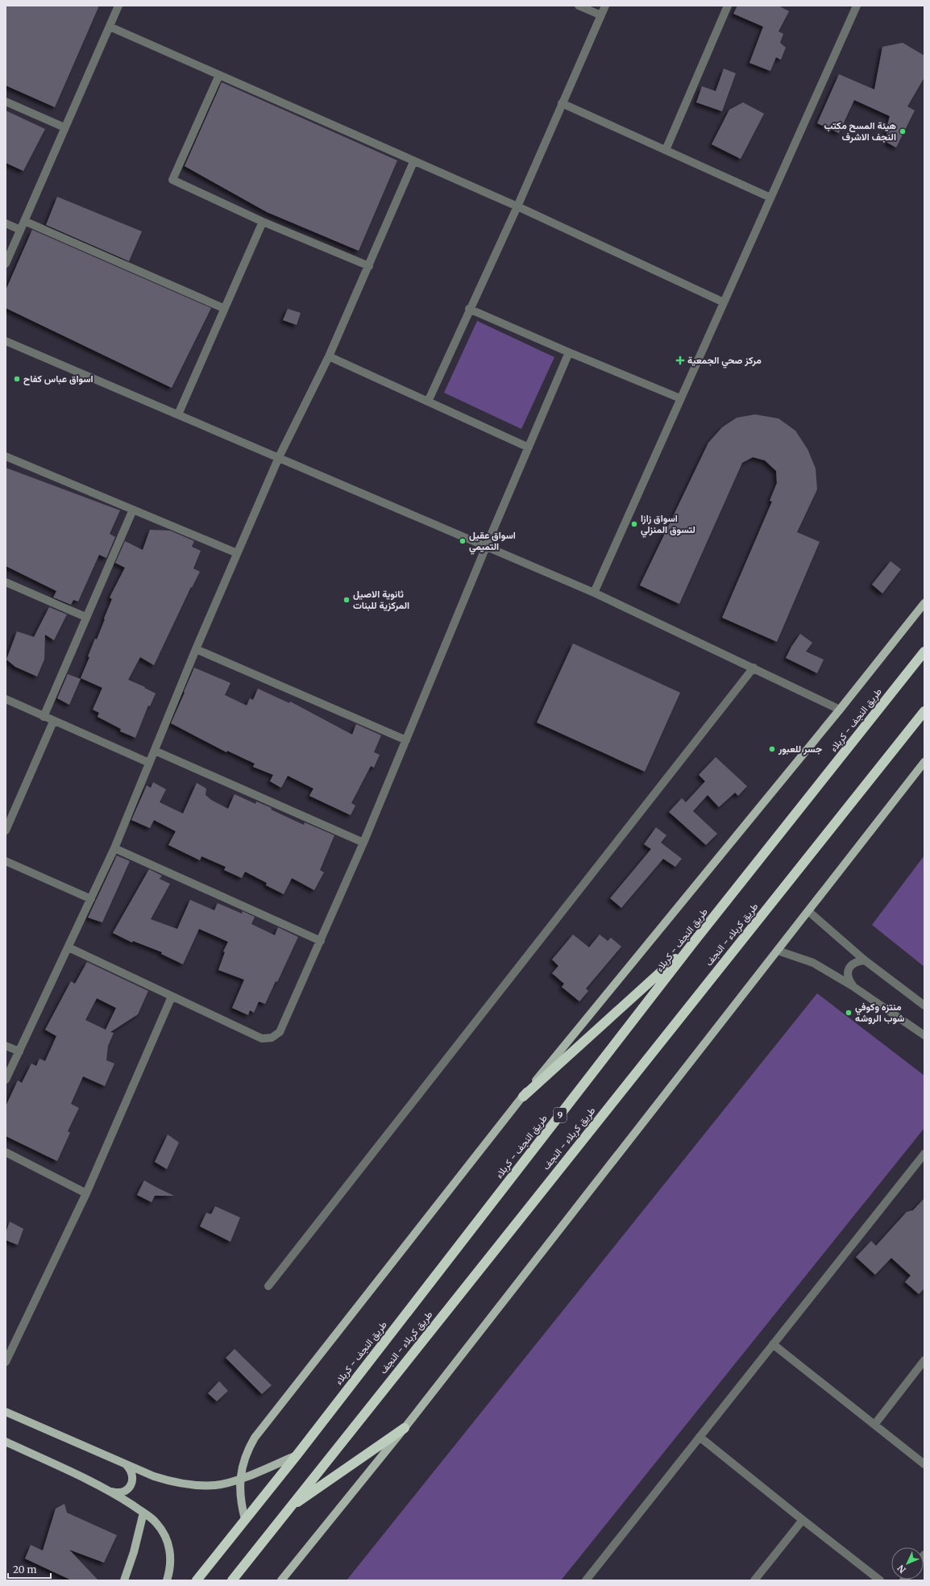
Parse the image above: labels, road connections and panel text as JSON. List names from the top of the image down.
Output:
{
  "streets": {
    "highway": ["طريق النجف - کربلاء", "طريق کربلاء - النجف", "9"]
  },
  "places": {
    "other": [
      "هيئة المسح مكتب النجف الاشرف",
      "اسواق عباس كفاح",
      "اسواق زازا لتسوق المنزلي",
      "اسواق عقيل التميمي",
      "ثانوية الاصيل المركزية للبنات",
      "جسر للعبور",
      "منتزه وكوفي شوب الروشه"
    ],
    "health": ["مركز صحي الجمعية"]
  },
  "scale_bar": "20 m",
  "north": "bottom left"
}
